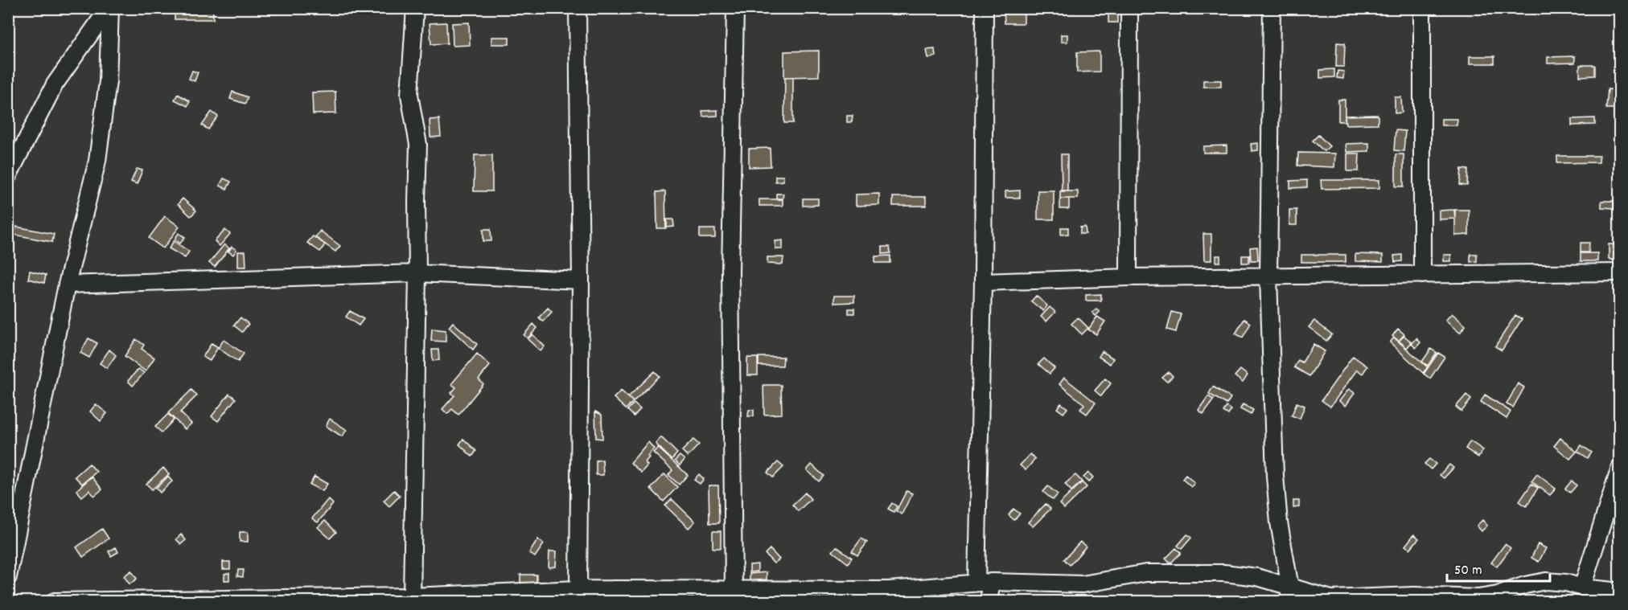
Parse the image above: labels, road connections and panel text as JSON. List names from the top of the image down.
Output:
{
  "scale_bar": "50 m"
}
